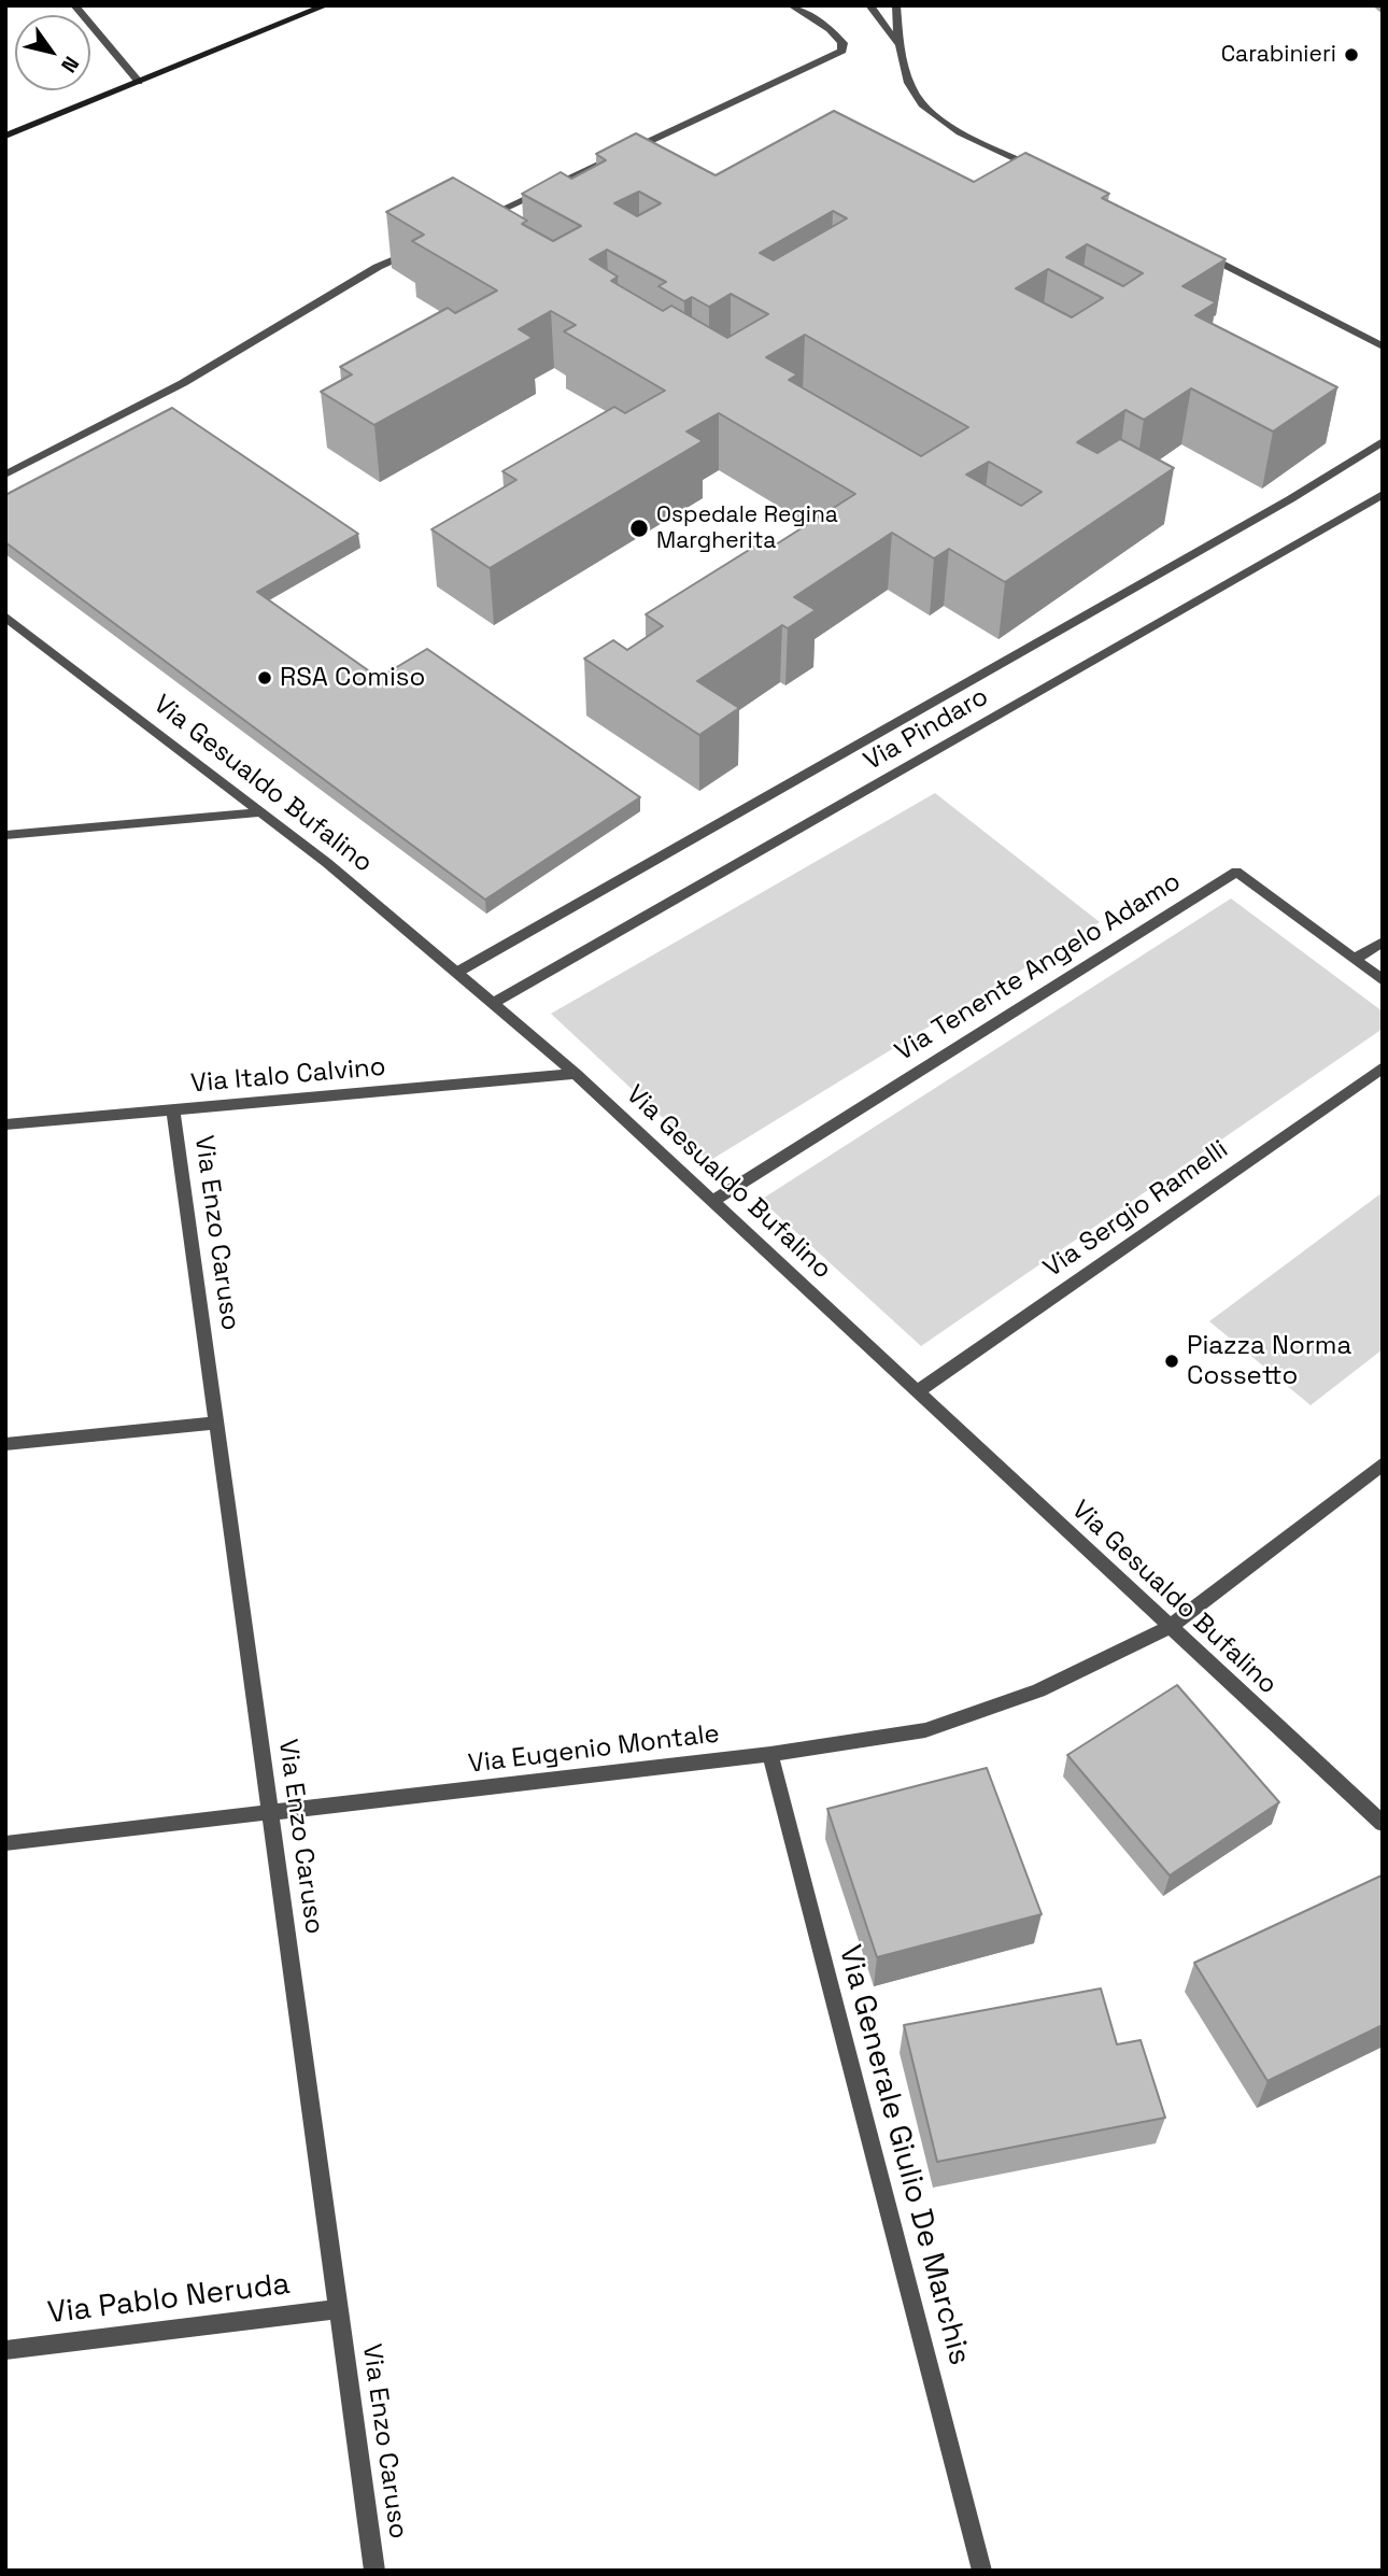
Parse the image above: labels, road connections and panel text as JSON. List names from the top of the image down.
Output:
{
  "streets": {
    "street": [
      "Via Pindaro",
      "Via Gesualdo Bufalino",
      "Via Tenente Angelo Adamo",
      "Via Italo Calvino",
      "Via Sergio Ramelli",
      "Via Enzo Caruso",
      "Via Eugenio Montale",
      "Via Generale Giulio De Marchis",
      "Via Pablo Neruda"
    ]
  },
  "crossings": [
    ["Via Pindaro", "Via Gesualdo Bufalino"],
    ["Via Gesualdo Bufalino", "Via Tenente Angelo Adamo"],
    ["Via Gesualdo Bufalino", "Via Italo Calvino"],
    ["Via Gesualdo Bufalino", "Via Sergio Ramelli"],
    ["Via Gesualdo Bufalino", "Via Eugenio Montale"],
    ["Via Italo Calvino", "Via Enzo Caruso"],
    ["Via Enzo Caruso", "Via Eugenio Montale"],
    ["Via Enzo Caruso", "Via Pablo Neruda"],
    ["Via Eugenio Montale", "Via Generale Giulio De Marchis"]
  ],
  "places": [
    "Carabinieri",
    "Ospedale Regina Margherita",
    "RSA Comiso",
    "Piazza Norma Cossetto"
  ],
  "north": "bottom right"
}
